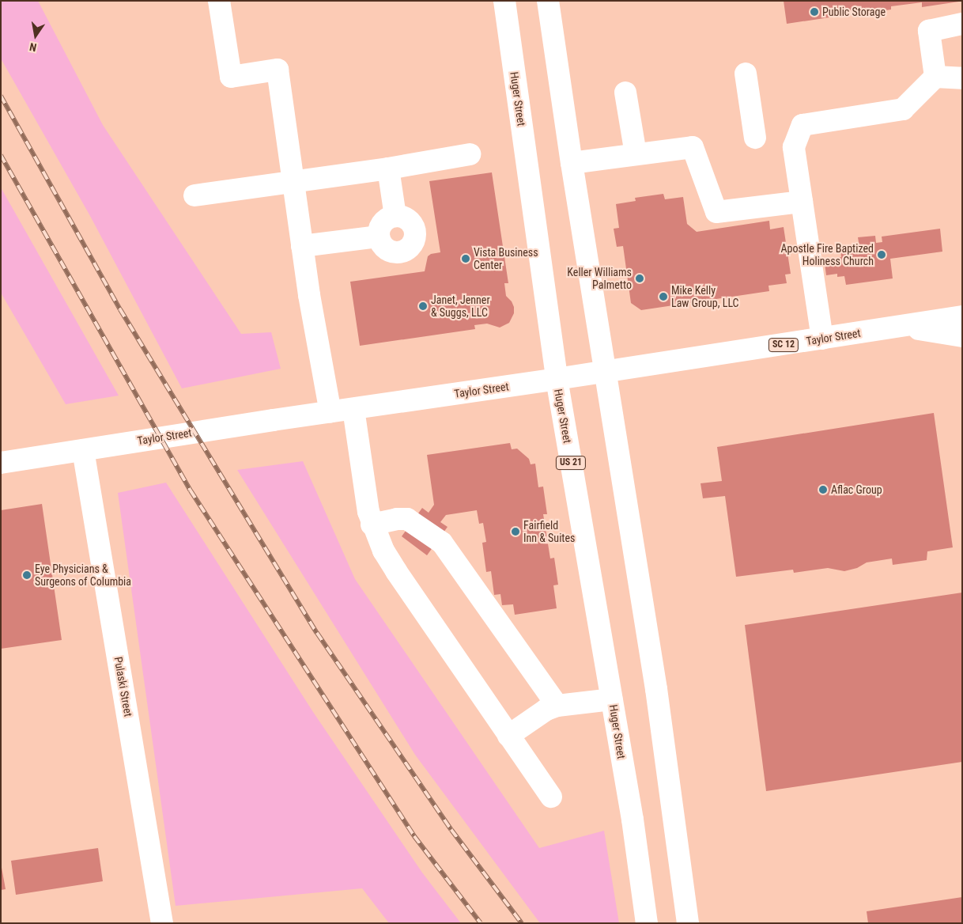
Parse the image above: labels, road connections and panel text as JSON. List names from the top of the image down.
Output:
{
  "streets": {
    "main road": [
      "Huger Street",
      "Taylor Street",
      "SC 12",
      "US 21",
      "Pulaski Street"
    ]
  },
  "crossings": [
    ["Huger Street", "Taylor Street"],
    ["Taylor Street", "Pulaski Street"]
  ],
  "places": [
    "Public Storage",
    "Apostle Fire Baptized Holiness Church",
    "Vista Business Center",
    "Keller Williams Palmetto",
    "Mike Kelly Law Group, LLC",
    "Janet, Jenner & Suggs, LLC",
    "Aflac Group",
    "Fairfield Inn & Suites",
    "Eye Physicians & Surgeons of Columbia"
  ],
  "north": "bottom"
}
